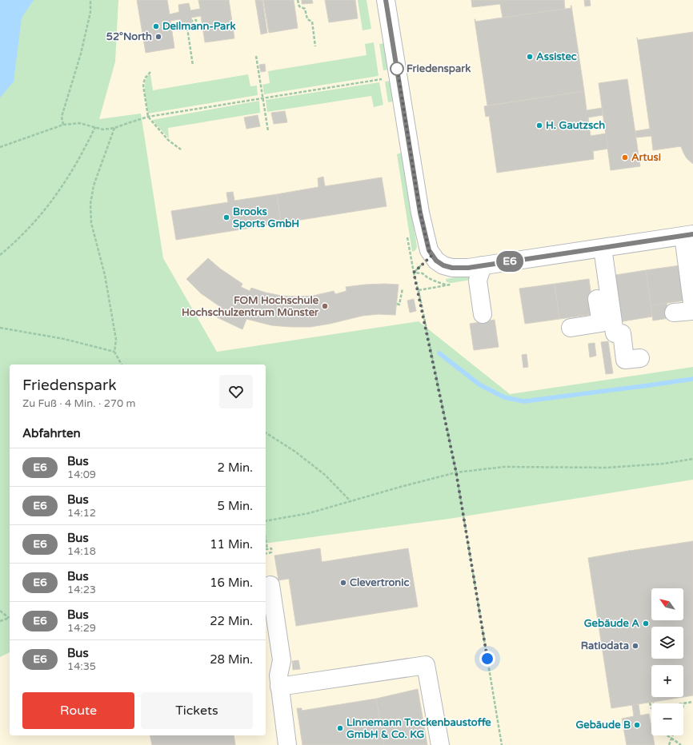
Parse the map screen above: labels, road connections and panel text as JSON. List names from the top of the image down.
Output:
{
  "places": [
    "Deilmann-Park",
    "52°North",
    "Assistec",
    "Friedenspark",
    "H. Gautzsch",
    "Artusi",
    "Brooks Sports GmbH",
    "FOM Hochschule Hochschulzentrum Münster",
    "Clevertronic",
    "Gebäude A",
    "Ratiodata",
    "Gebäude B",
    "Linnemann Trockenbaustoffe GmbH & Co. KG"
  ],
  "lines": ["bus line E6"],
  "north": "top left",
  "page": {
    "on_map": "E6",
    "heading": [
      ["Friedenspark", "Zu Fuß · 4 Min. · 270 m"],
      "Abfahrten"
    ],
    "list": [
      {
        "mark": "E6",
        "name": "Bus",
        "note": "14:09",
        "value": "2 Min."
      },
      {
        "mark": "E6",
        "name": "Bus",
        "note": "14:12",
        "value": "5 Min."
      },
      {
        "mark": "E6",
        "name": "Bus",
        "note": "14:18",
        "value": "11 Min."
      },
      {
        "mark": "E6",
        "name": "Bus",
        "note": "14:23",
        "value": "16 Min."
      },
      {
        "mark": "E6",
        "name": "Bus",
        "note": "14:29",
        "value": "22 Min."
      },
      {
        "mark": "E6",
        "name": "Bus",
        "note": "14:35",
        "value": "28 Min."
      }
    ],
    "map_buttons": ["+", "−"],
    "buttons": ["Route", "Tickets"]
  }
}
